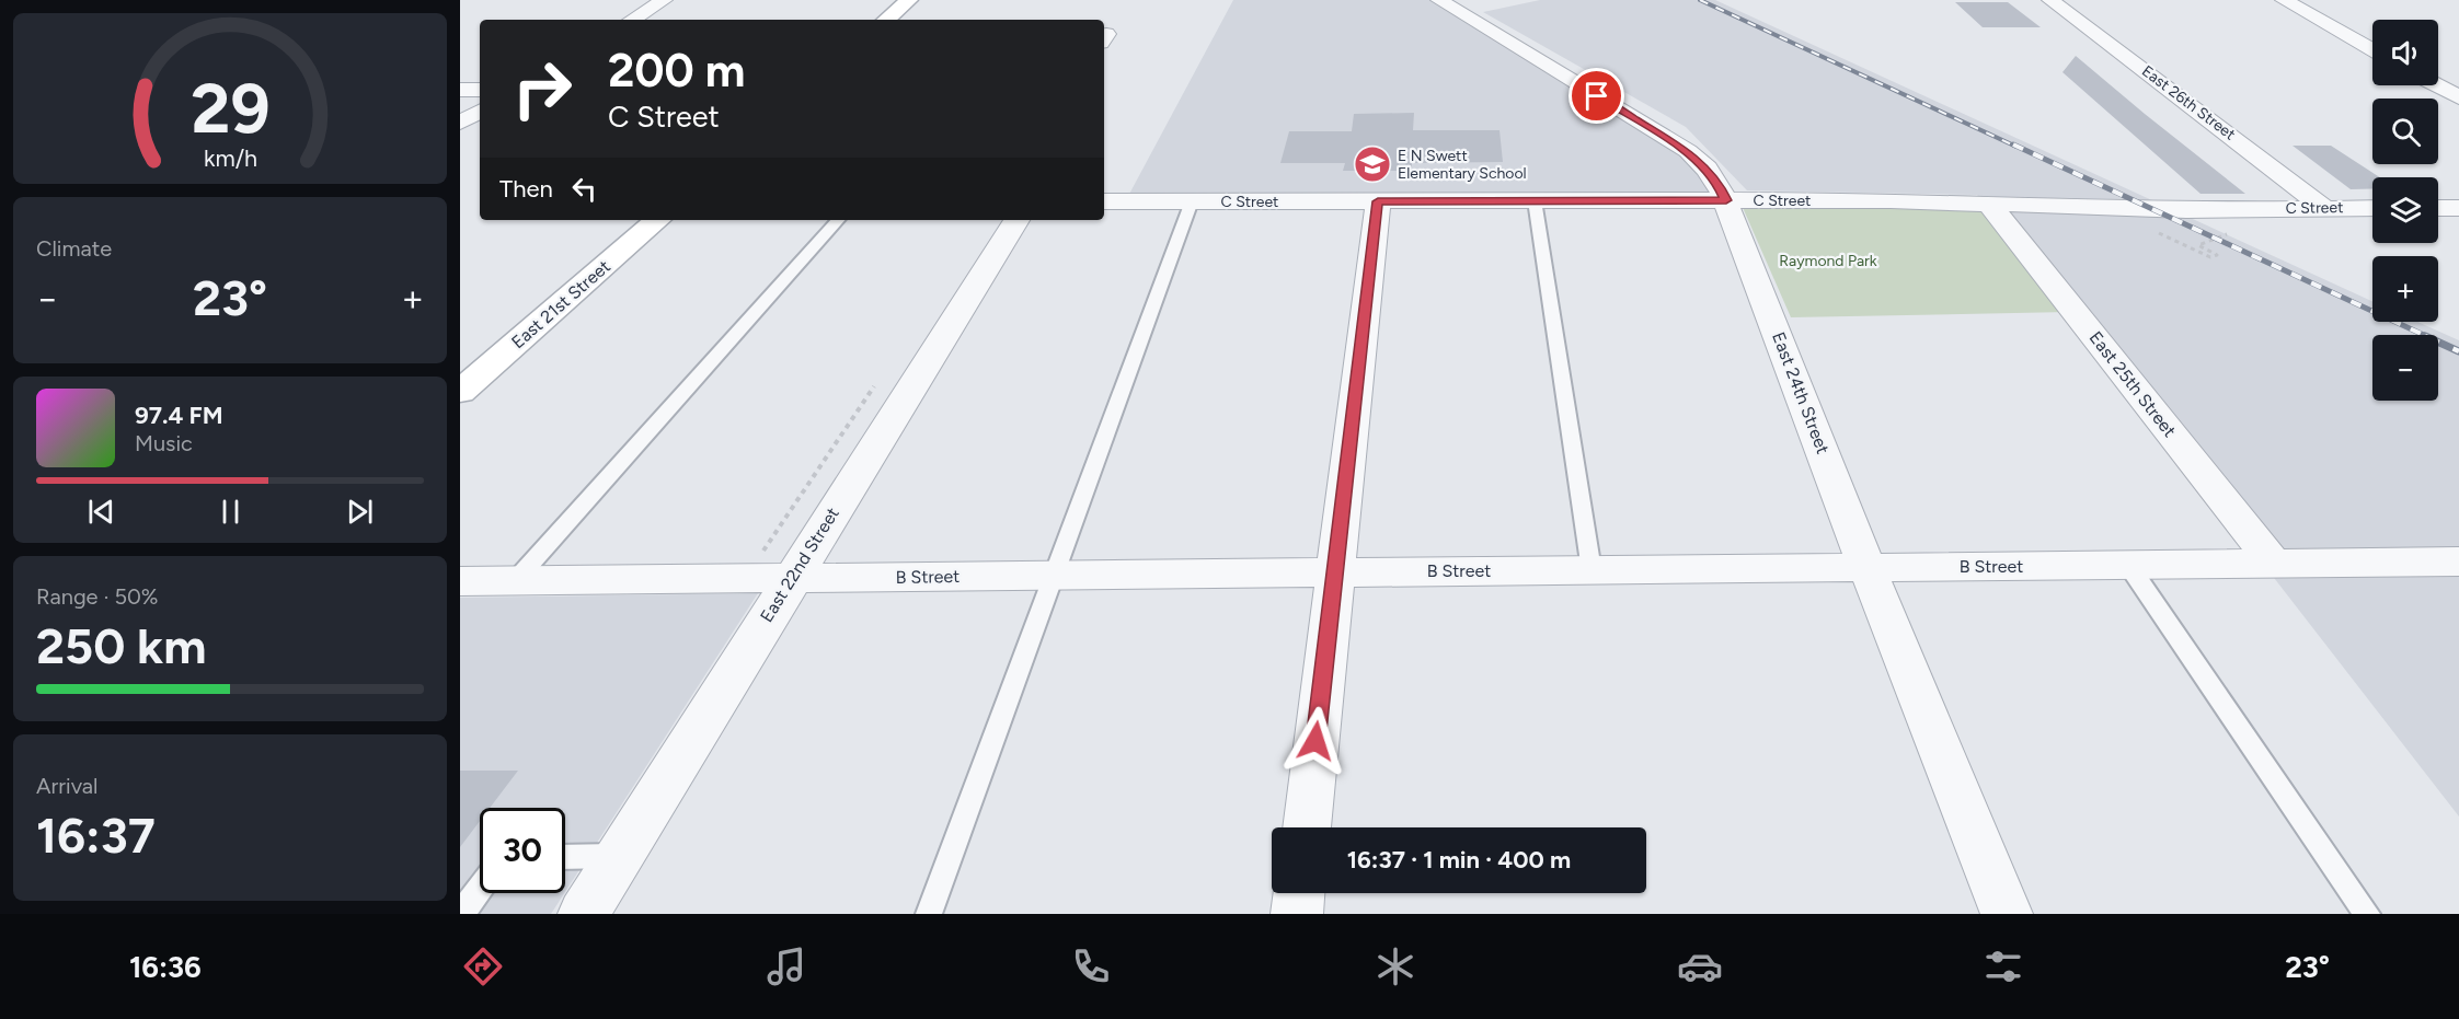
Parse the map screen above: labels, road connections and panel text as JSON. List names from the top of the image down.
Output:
{
  "streets": {
    "main road": ["East 21st Street"],
    "street": [
      "East 26th Street",
      "C Street",
      "East 25th Street",
      "East 24th Street",
      "East 22nd Street",
      "B Street"
    ]
  },
  "crossings": [
    ["East 26th Street", "C Street"],
    ["C Street", "East 25th Street"],
    ["C Street", "East 24th Street"],
    ["East 25th Street", "B Street"],
    ["East 24th Street", "B Street"],
    ["East 22nd Street", "B Street"]
  ],
  "parks": ["Raymond Park"],
  "places": {
    "school or university": ["E N Swett Elementary School"]
  },
  "page": {
    "map_buttons": ["+", "−"],
    "turn": ["200 m", "C Street"],
    "then": "Then",
    "tile": [
      "Climate",
      ["Range · 50%", "250 km"],
      ["Arrival", "16:37"]
    ],
    "heat": ["−", "23°", "+"],
    "song": ["97.4 FM", "Music"],
    "limit": "30",
    "trip": "16:37 · 1 min · 400 m",
    "tabs": ["16:36", "23°"],
    "gauge": ["29", "km/h"]
  }
}
